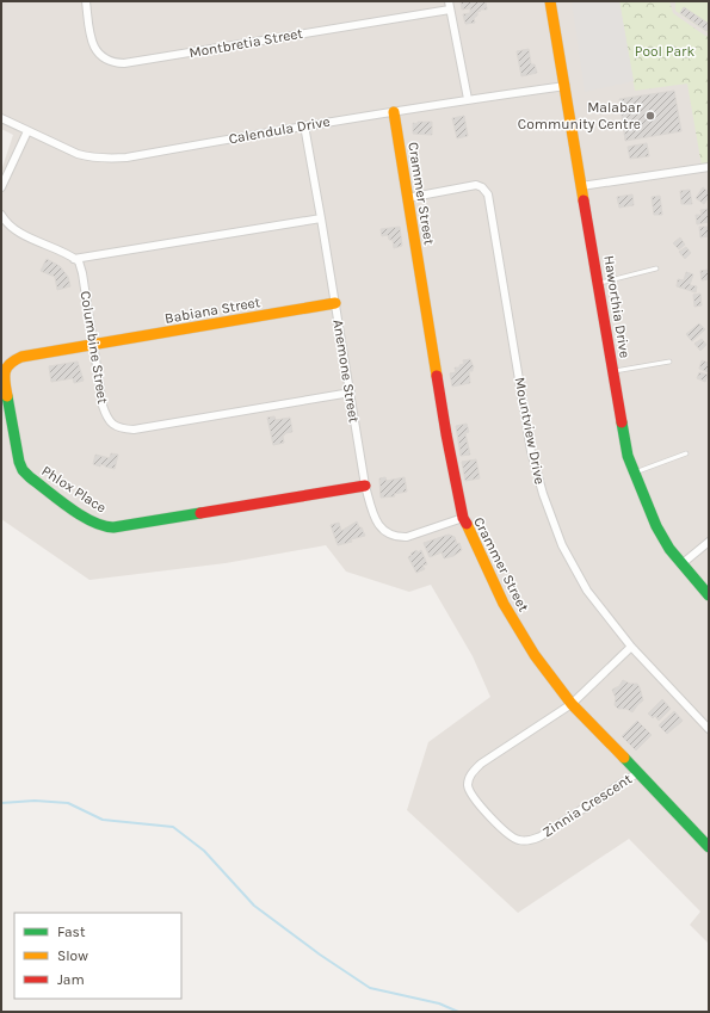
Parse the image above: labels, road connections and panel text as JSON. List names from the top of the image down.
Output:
{
  "streets": {
    "street": [
      "Montbretia Street",
      "Calendula Drive",
      "Crammer Street",
      "Haworthia Drive",
      "Babiana Street",
      "Columbine Street",
      "Anemone Street",
      "Mountview Drive",
      "Phlox Place",
      "Zinnia Crescent"
    ]
  },
  "crossings": [
    ["Calendula Drive", "Crammer Street"],
    ["Calendula Drive", "Haworthia Drive"],
    ["Calendula Drive", "Anemone Street"],
    ["Crammer Street", "Anemone Street"],
    ["Crammer Street", "Mountview Drive"],
    ["Crammer Street", "Zinnia Crescent"],
    ["Babiana Street", "Columbine Street"],
    ["Babiana Street", "Anemone Street"],
    ["Babiana Street", "Phlox Place"],
    ["Columbine Street", "Anemone Street"],
    ["Columbine Street", "Phlox Place"],
    ["Anemone Street", "Phlox Place"]
  ],
  "parks": ["Pool Park"],
  "places": ["Malabar Community Centre"],
  "legend": ["Fast", "Slow", "Jam"]
}
